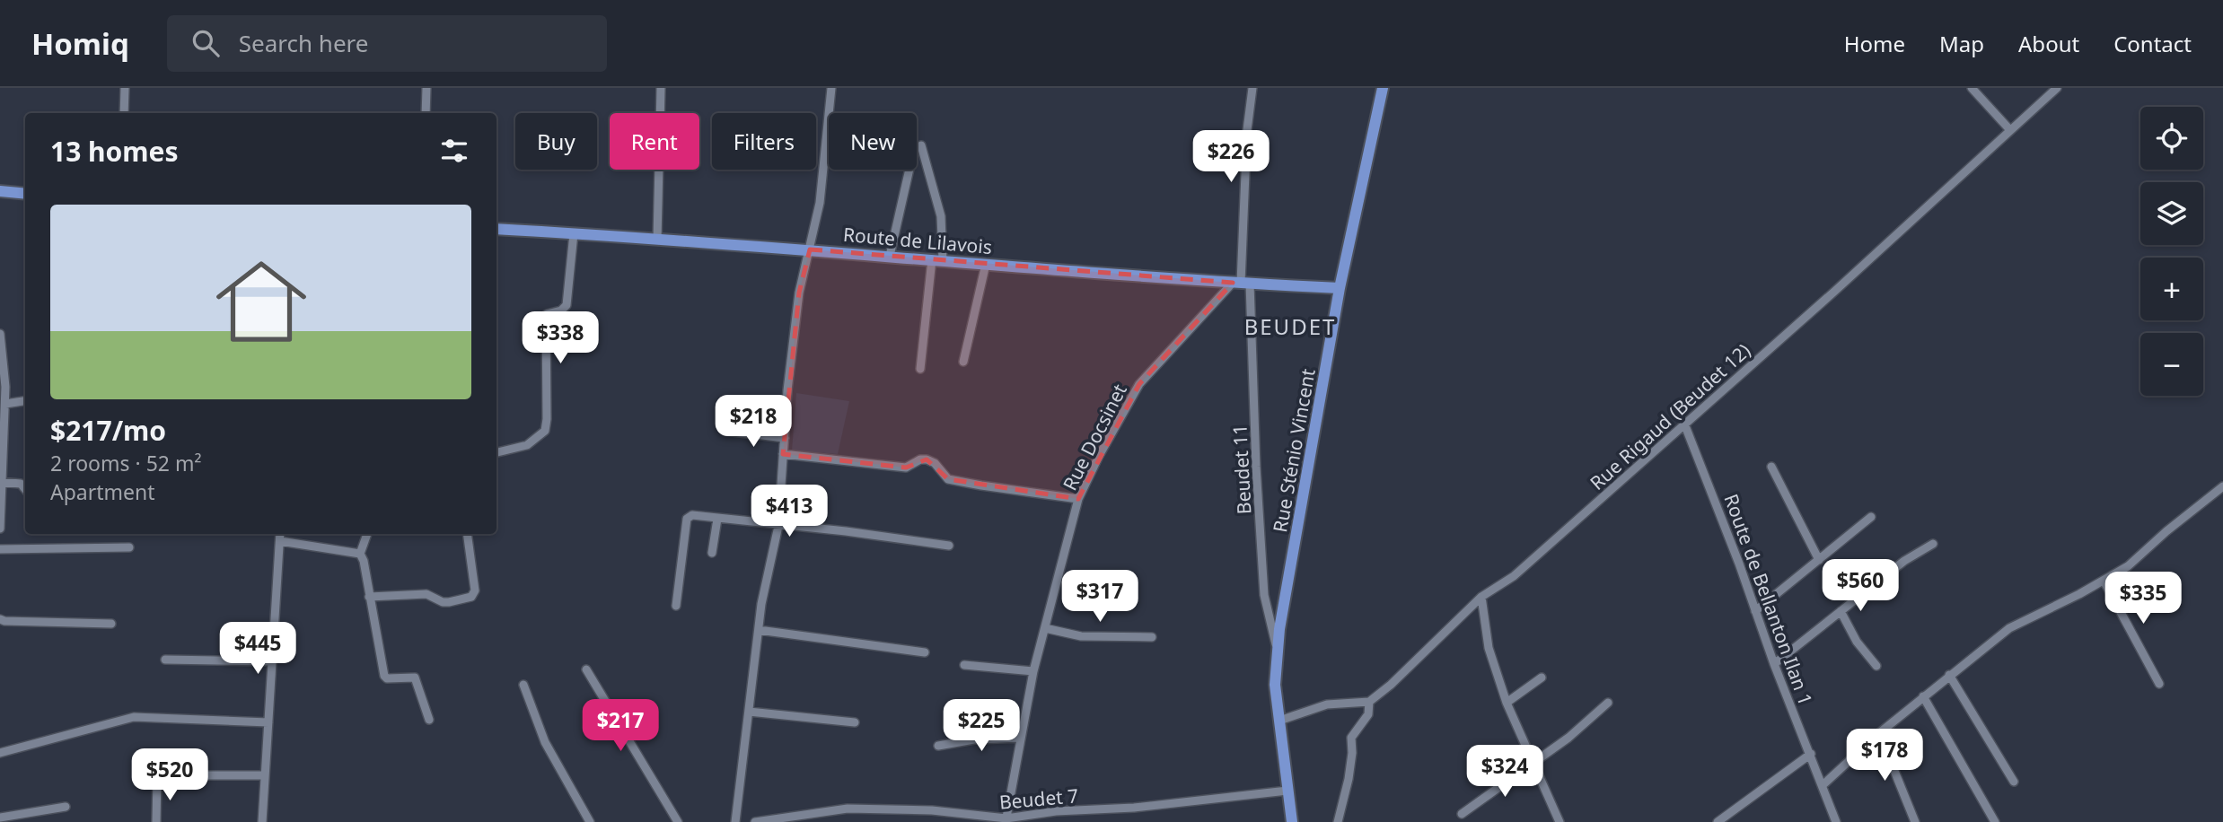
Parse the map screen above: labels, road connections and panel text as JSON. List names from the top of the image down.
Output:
{
  "streets": {
    "main road": ["Route de Lilavois", "Rue Sténio Vincent"],
    "street": [
      "Rue Rigaud (Beudet 12)",
      "Rue Docsinet",
      "Beudet 11",
      "Route de Bellanton Ilan 1",
      "Beudet 7"
    ]
  },
  "crossings": [
    ["Route de Lilavois", "Rue Docsinet"],
    ["Route de Lilavois", "Rue Sténio Vincent"],
    ["Route de Lilavois", "Beudet 11"],
    ["Rue Rigaud (Beudet 12)", "Route de Bellanton Ilan 1"],
    ["Rue Docsinet", "Beudet 11"],
    ["Rue Docsinet", "Beudet 7"],
    ["Rue Sténio Vincent", "Beudet 11"],
    ["Rue Sténio Vincent", "Beudet 7"]
  ],
  "districts": ["BEUDET"],
  "page": {
    "header": "Homiq",
    "search": "Search here",
    "nav": [
      "Home",
      "Map",
      "About",
      "Contact"
    ],
    "map_buttons": ["+", "−"],
    "chip": [
      "Buy",
      "Rent",
      "Filters",
      "New"
    ],
    "heading": "13 homes",
    "price": [
      "$226",
      "$338",
      "$218",
      "$413",
      "$560",
      "$317",
      "$335",
      "$445",
      "$217",
      "$225",
      "$178",
      "$324",
      "$520"
    ],
    "list": [
      {
        "name": "$217/mo",
        "note": "2 rooms · 52 m² · Apartment"
      }
    ]
  }
}
